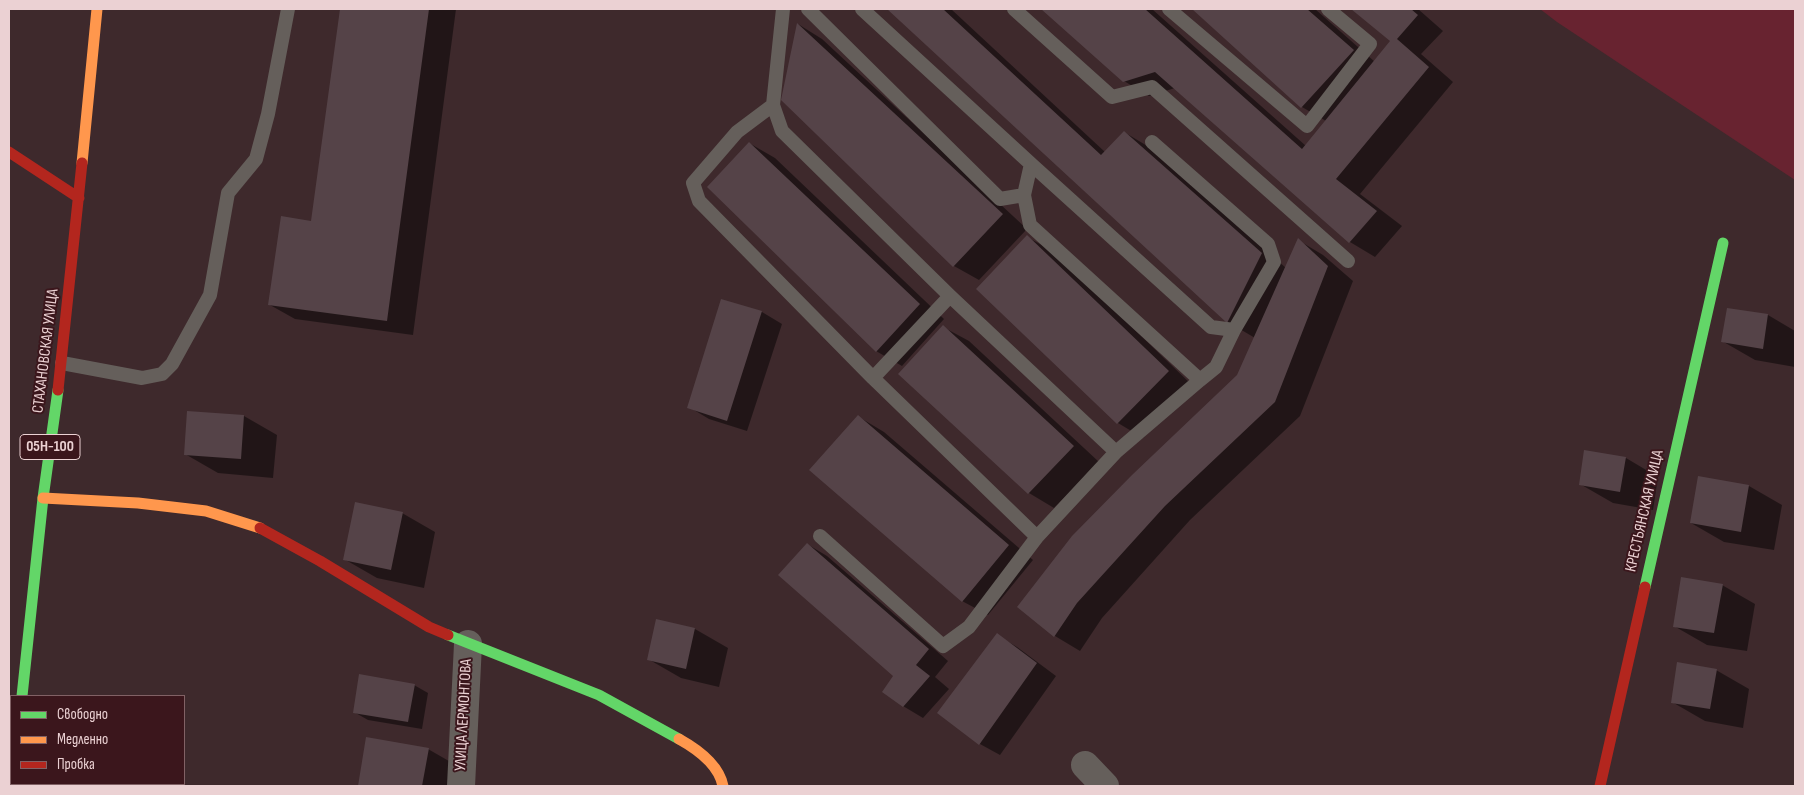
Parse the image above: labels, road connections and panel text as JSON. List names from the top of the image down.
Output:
{
  "streets": {
    "street": [
      "СТАХАНОВСКАЯ УЛИЦА",
      "05Н-100",
      "КРЕСТЬЯНСКАЯ УЛИЦА",
      "УЛИЦА ЛЕРМОНТОВА"
    ]
  },
  "legend": ["Свободно", "Медленно", "Пробка"]
}
